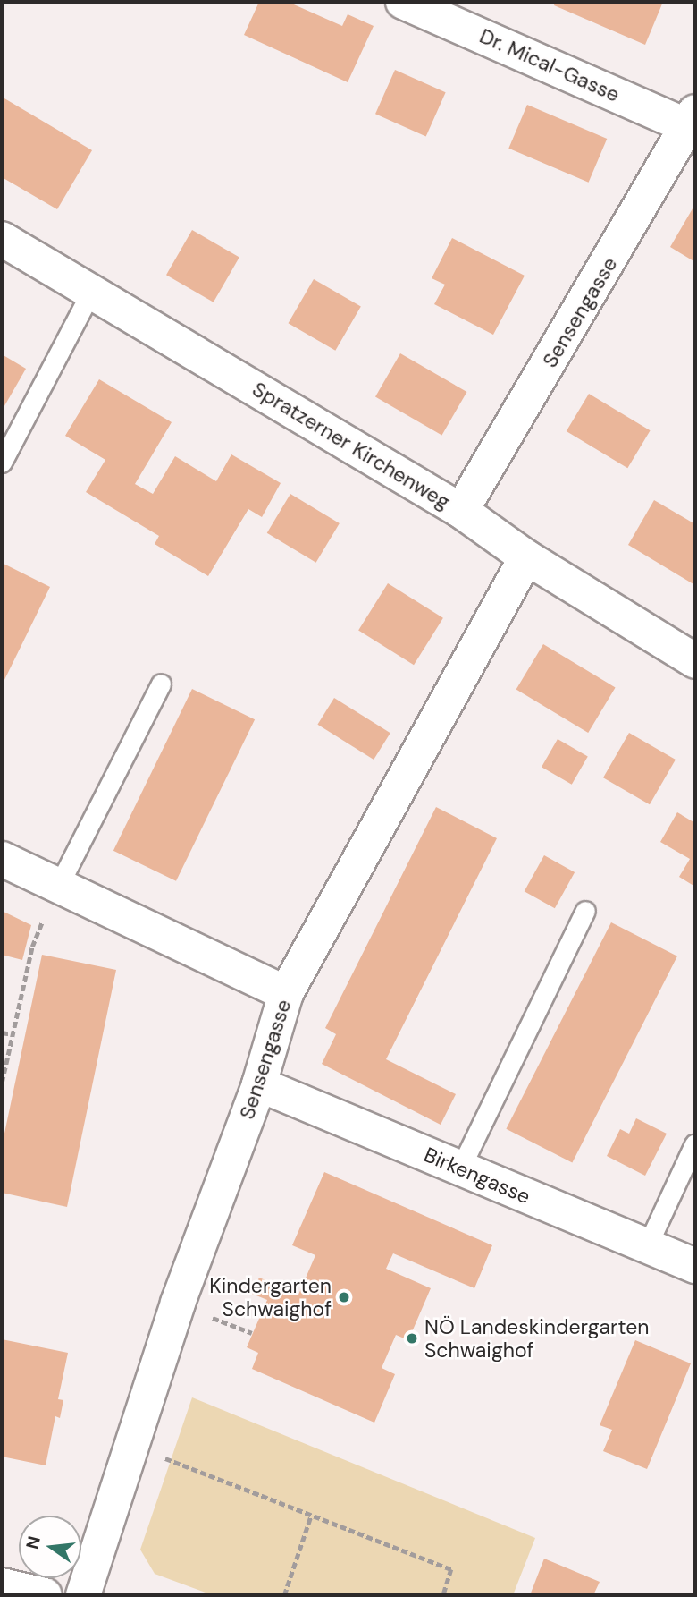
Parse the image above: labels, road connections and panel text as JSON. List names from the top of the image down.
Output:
{
  "streets": {
    "street": [
      "Dr. Mical-Gasse",
      "Sensengasse",
      "Spratzerner Kirchenweg",
      "Birkengasse"
    ]
  },
  "crossings": [
    ["Dr. Mical-Gasse", "Sensengasse"],
    ["Sensengasse", "Spratzerner Kirchenweg"],
    ["Sensengasse", "Birkengasse"]
  ],
  "places": ["Kindergarten Schwaighof", "NÖ Landeskindergarten Schwaighof"],
  "north": "left"
}
